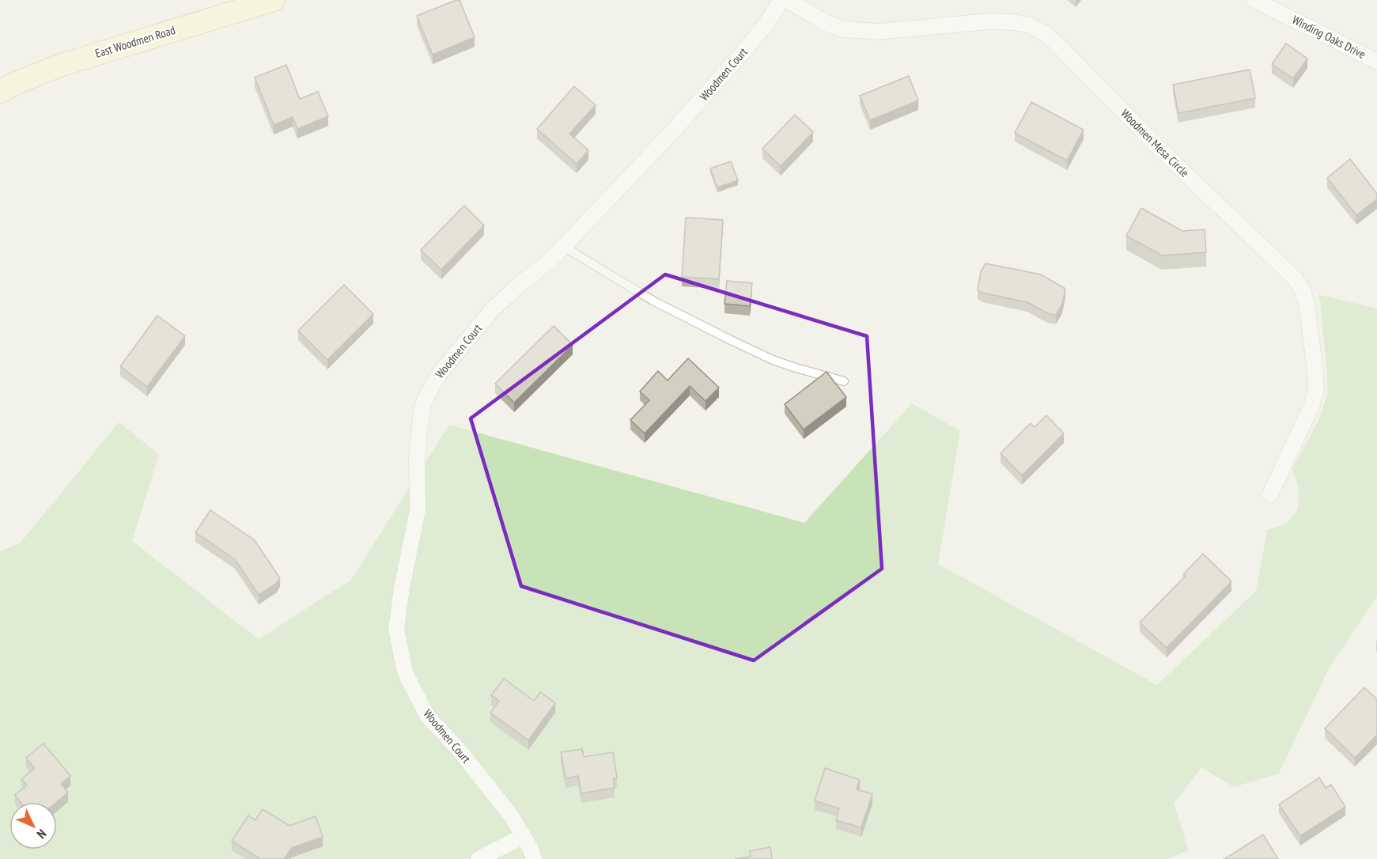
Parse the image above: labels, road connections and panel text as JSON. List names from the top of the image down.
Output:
{
  "streets": {
    "main road": ["East Woodmen Road"],
    "street": ["Winding Oaks Drive", "Woodmen Court", "Woodmen Mesa Circle"]
  },
  "north": "bottom right"
}
